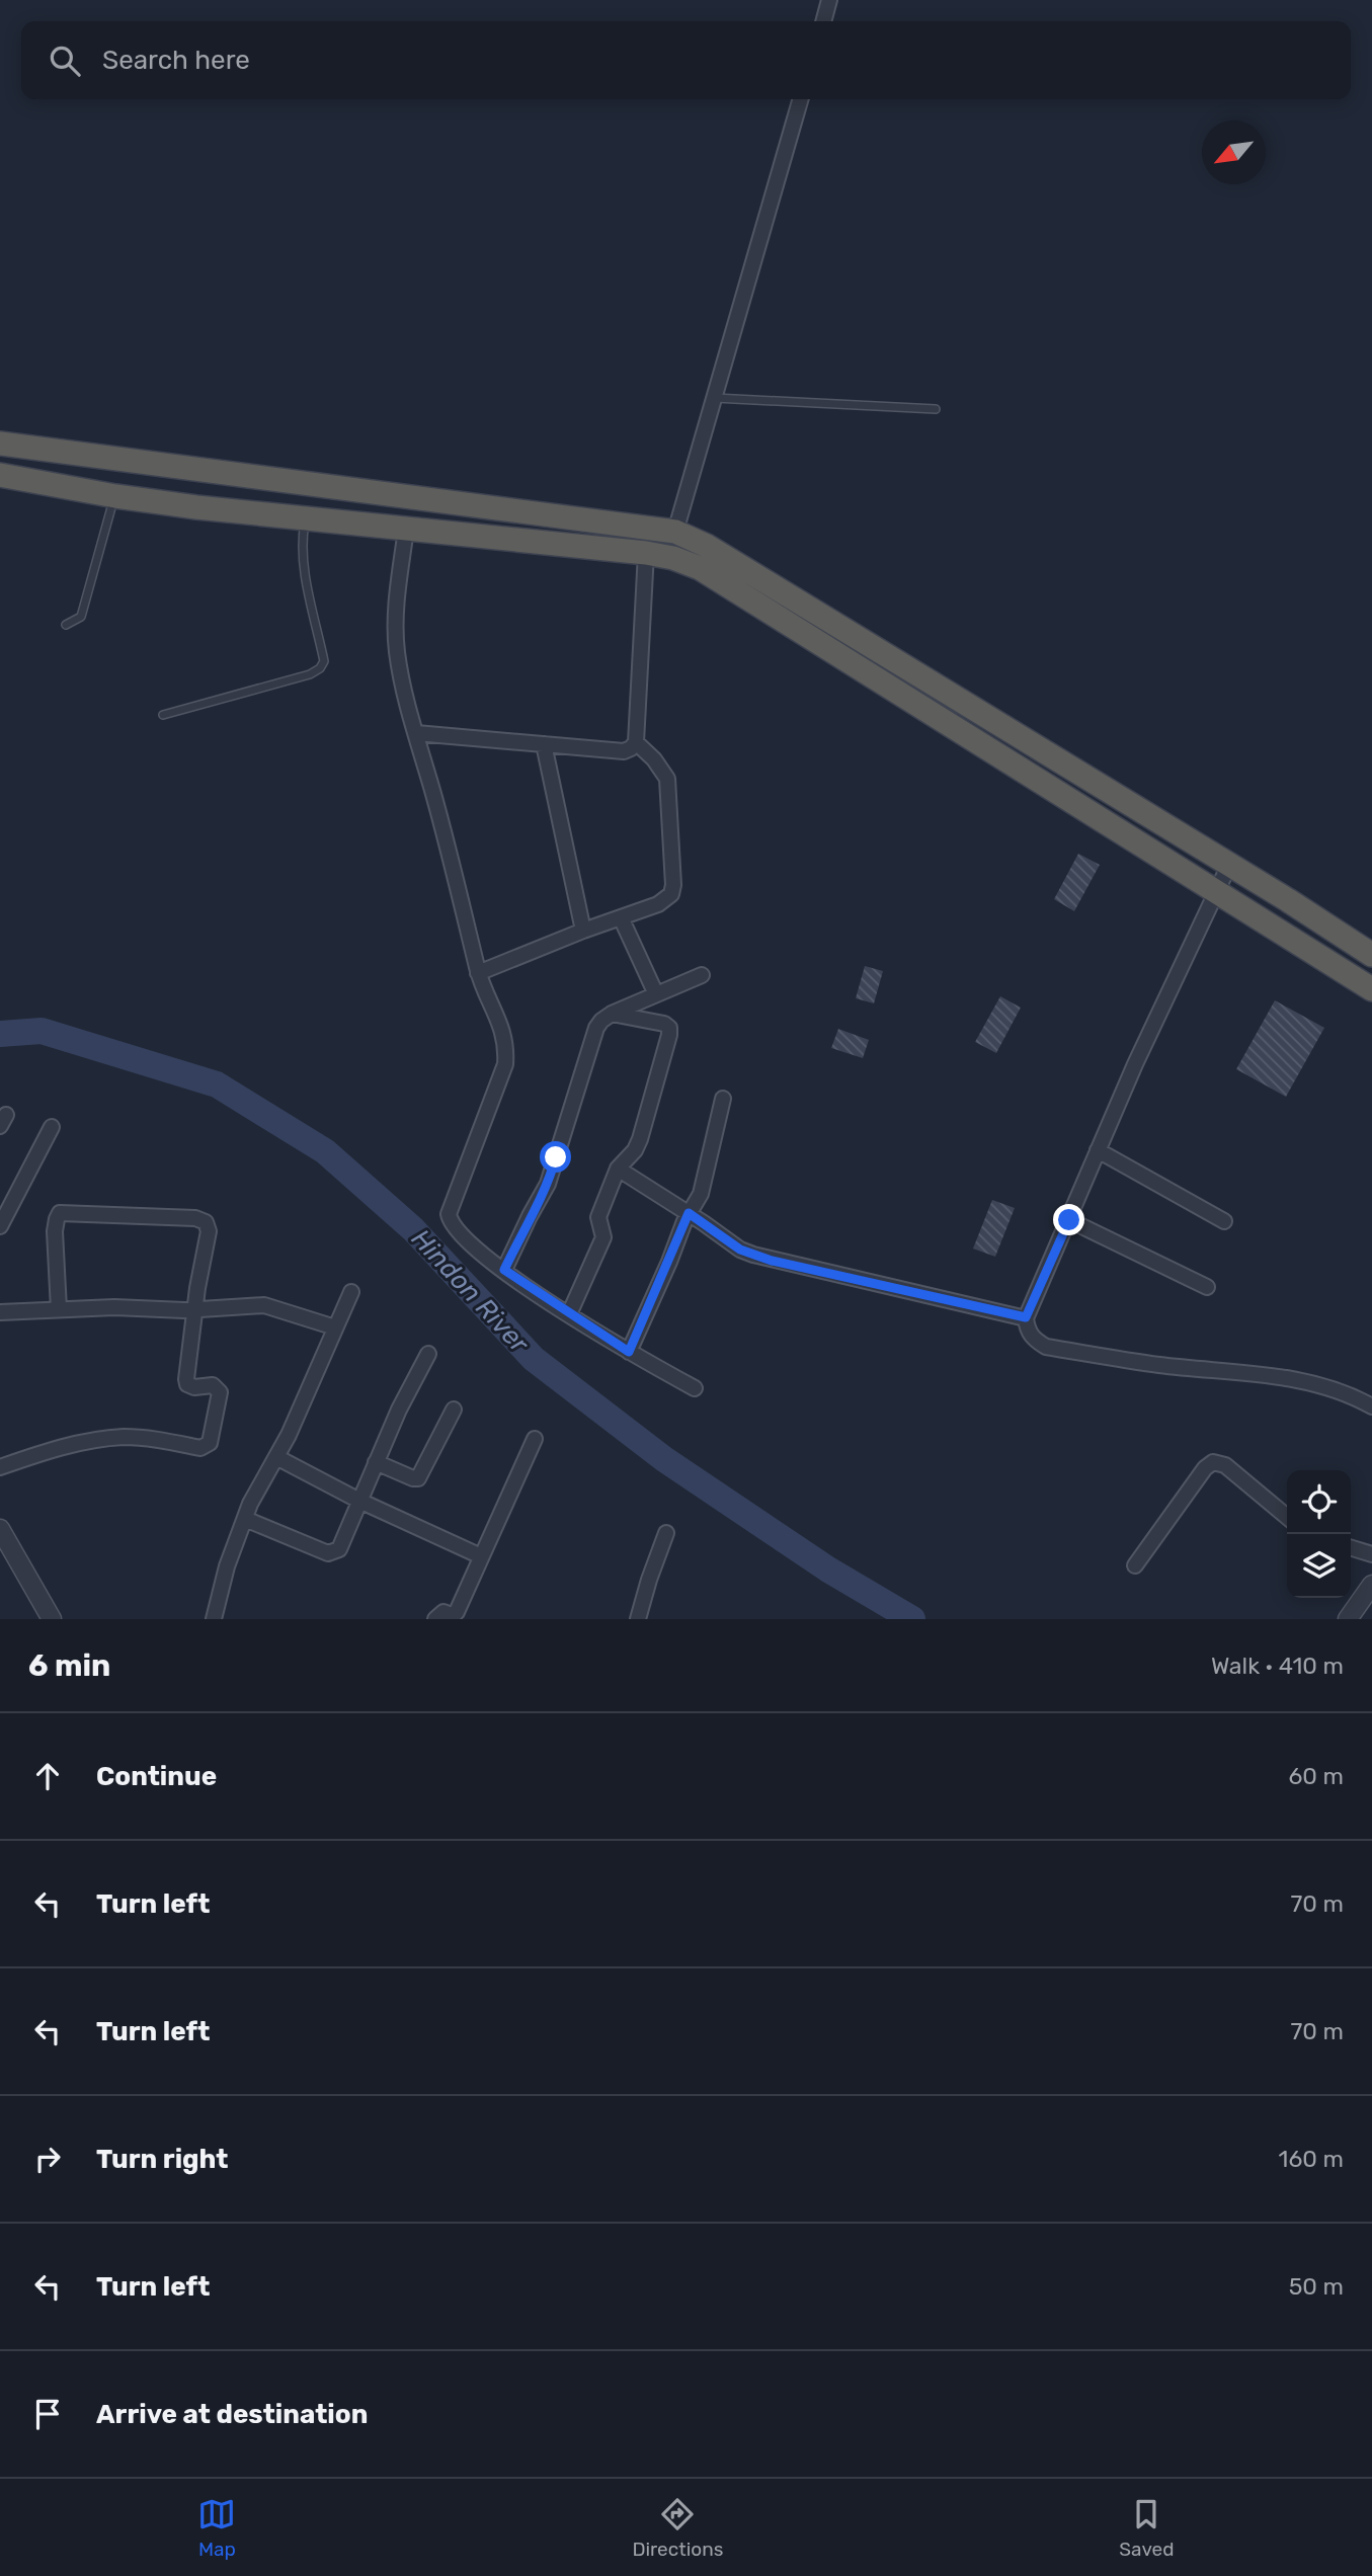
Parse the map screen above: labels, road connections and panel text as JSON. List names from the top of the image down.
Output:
{
  "water": ["Hindon River"],
  "north": "bottom left",
  "page": {
    "search": "Search here",
    "heading": ["6 min", "Walk · 410 m"],
    "list": [
      ["Continue", "60 m"],
      ["Turn left", "70 m"],
      ["Turn left", "70 m"],
      ["Turn right", "160 m"],
      ["Turn left", "50 m"],
      "Arrive at destination"
    ],
    "nav": ["Map", "Directions", "Saved"]
  }
}
